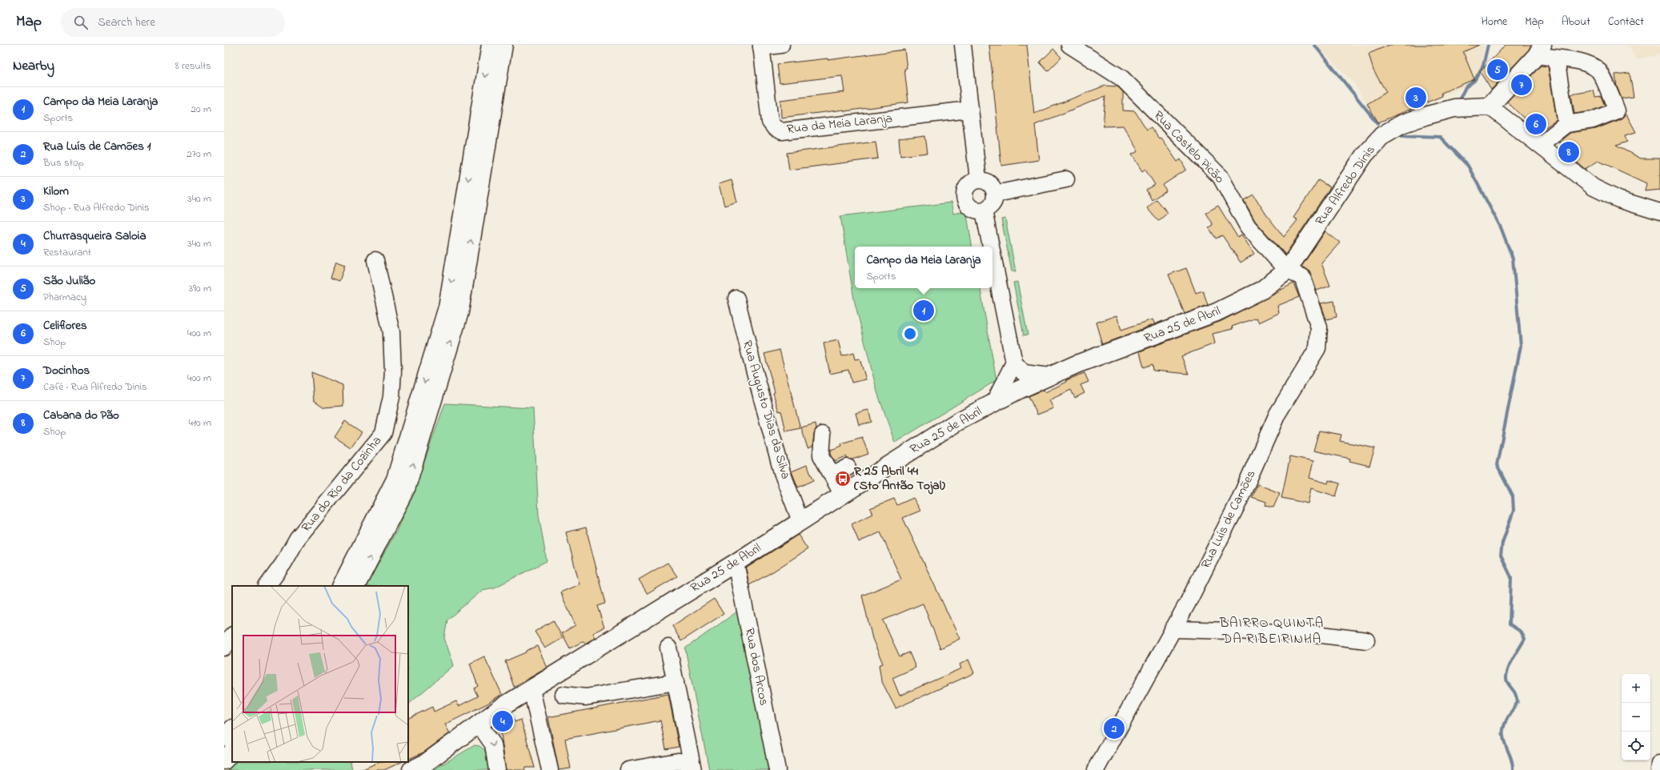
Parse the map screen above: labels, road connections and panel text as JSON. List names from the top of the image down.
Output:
{
  "streets": {
    "main road": ["Rua Alfredo Dinis", "Rua 25 de Abril"],
    "street": [
      "Rua da Meia Laranja",
      "Rua Castelo Picão",
      "Rua Augusto Dias da Silva",
      "Rua do Rio da Cozinha",
      "Rua Luís de Camões",
      "Rua dos Arcos"
    ]
  },
  "crossings": [
    ["Rua Castelo Picão", "Rua Alfredo Dinis"],
    ["Rua Castelo Picão", "Rua 25 de Abril"],
    ["Rua Castelo Picão", "Rua Luís de Camões"],
    ["Rua Alfredo Dinis", "Rua 25 de Abril"],
    ["Rua Alfredo Dinis", "Rua Luís de Camões"],
    ["Rua 25 de Abril", "Rua Augusto Dias da Silva"],
    ["Rua 25 de Abril", "Rua Luís de Camões"],
    ["Rua 25 de Abril", "Rua dos Arcos"]
  ],
  "districts": ["BAIRRO QUINTA DA RIBEIRINHA"],
  "places": {
    "bus stop": ["R 25 Abril 44 (Sto Antão Tojal)"]
  },
  "page": {
    "header": "Map",
    "search": "Search here",
    "nav": [
      "Home",
      "Map",
      "About",
      "Contact"
    ],
    "heading": ["Nearby", "8 results"],
    "pins": [
      "5",
      "7",
      "3",
      "6",
      "8",
      "1",
      "4",
      "2"
    ],
    "list": [
      {
        "mark": "1",
        "name": "Campo da Meia Laranja",
        "note": "Sports",
        "value": "20 m"
      },
      {
        "mark": "2",
        "name": "Rua Luís de Camões 1",
        "note": "Bus stop",
        "value": "270 m"
      },
      {
        "mark": "3",
        "name": "Kilom",
        "note": "Shop · Rua Alfredo Dinis",
        "value": "340 m"
      },
      {
        "mark": "4",
        "name": "Churrasqueira Saloia",
        "note": "Restaurant",
        "value": "340 m"
      },
      {
        "mark": "5",
        "name": "São Julião",
        "note": "Pharmacy",
        "value": "390 m"
      },
      {
        "mark": "6",
        "name": "Celiflores",
        "note": "Shop",
        "value": "400 m"
      },
      {
        "mark": "7",
        "name": "Docinhos",
        "note": "Café · Rua Alfredo Dinis",
        "value": "400 m"
      },
      {
        "mark": "8",
        "name": "Cabana do Pão",
        "note": "Shop",
        "value": "410 m"
      }
    ],
    "popup": ["Campo da Meia Laranja", "Sports"],
    "map_buttons": ["+", "−"]
  }
}
